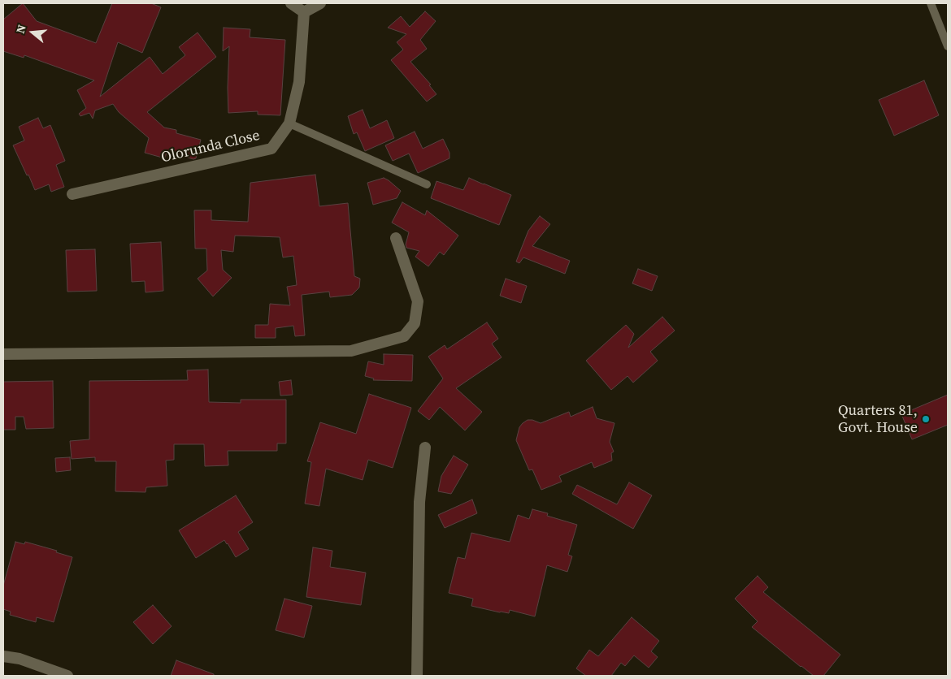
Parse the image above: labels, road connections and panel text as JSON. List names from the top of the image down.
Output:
{
  "streets": {
    "street": ["Olorunda Close"]
  },
  "places": ["Quarters 81, Govt. House"],
  "north": "left"
}
